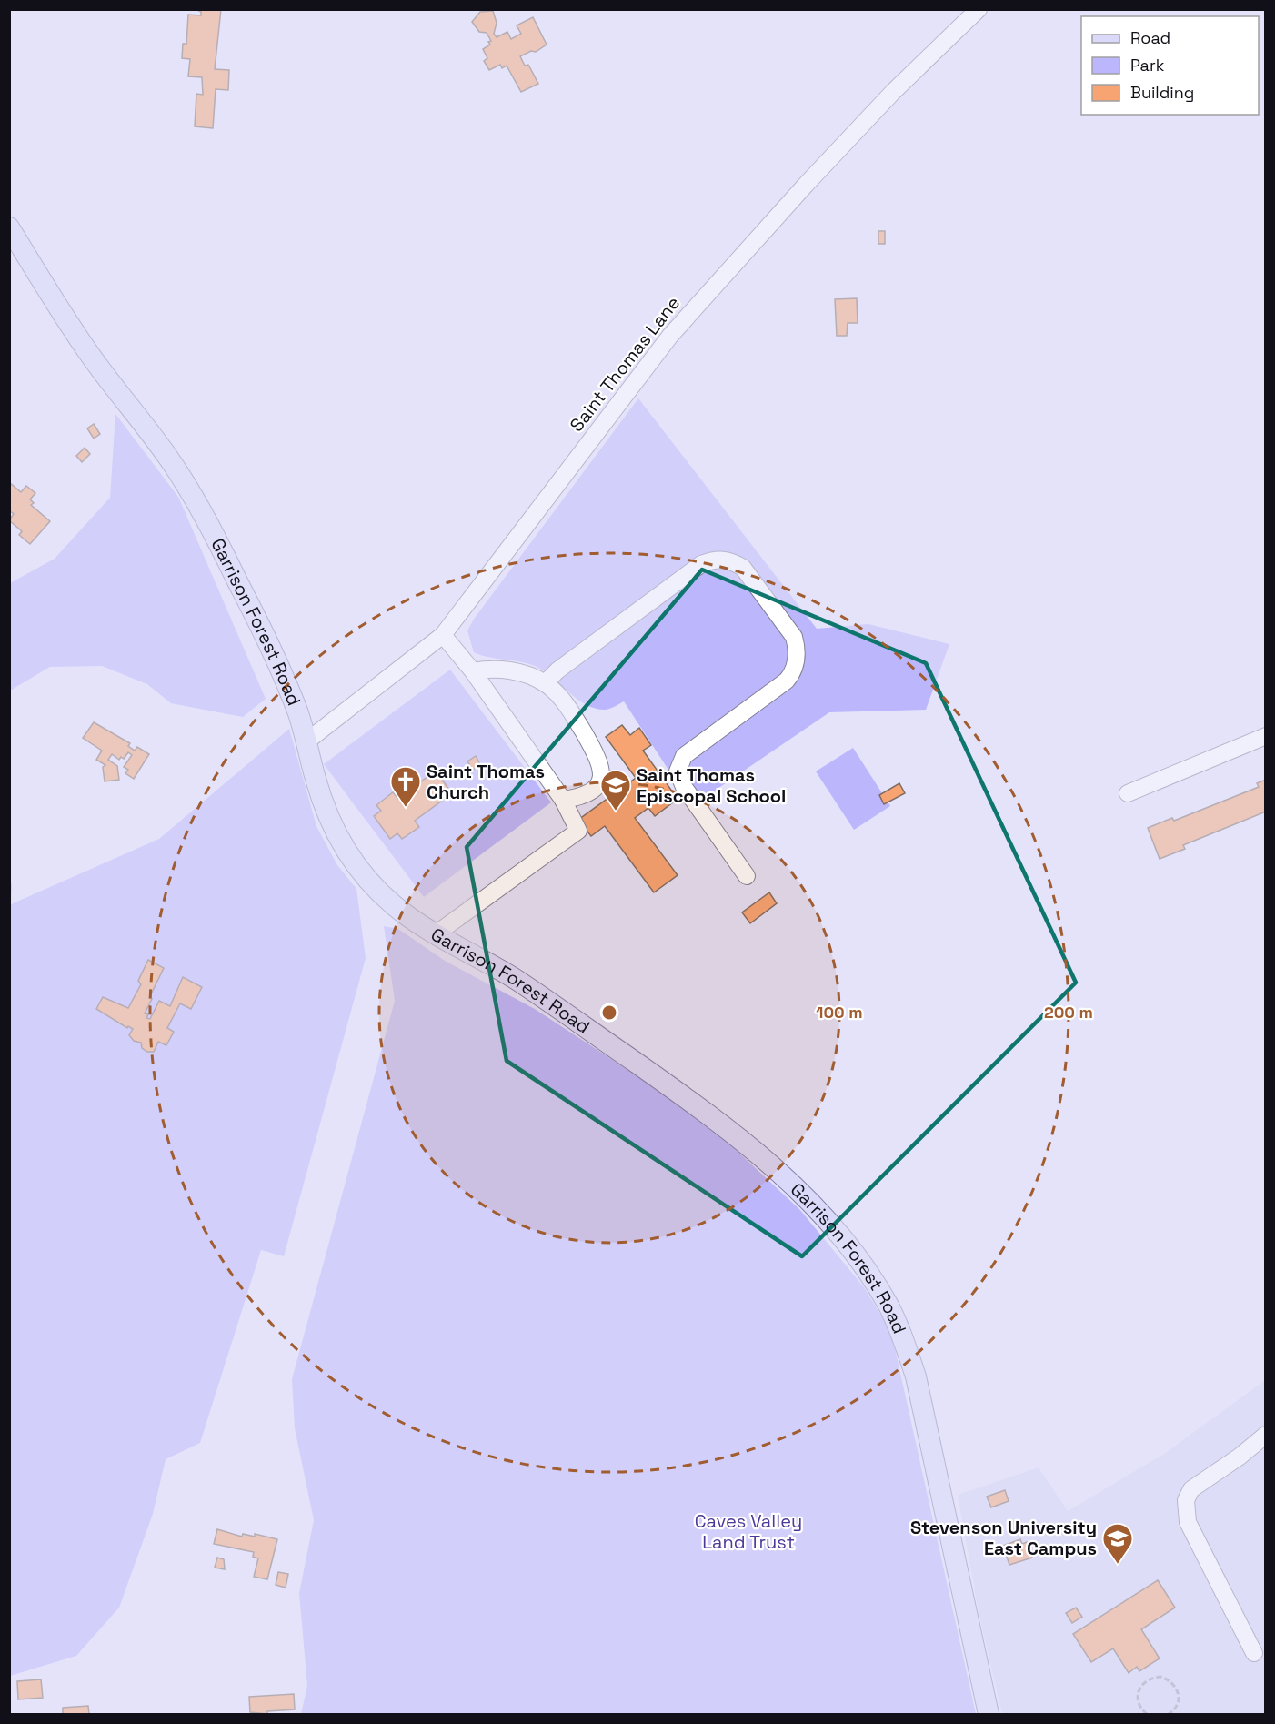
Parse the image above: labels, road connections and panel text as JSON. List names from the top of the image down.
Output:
{
  "streets": {
    "main road": ["Garrison Forest Road"],
    "street": ["Saint Thomas Lane"]
  },
  "crossings": [
    ["Saint Thomas Lane", "Garrison Forest Road"]
  ],
  "parks": ["Caves Valley Land Trust"],
  "places": {
    "church": ["Saint Thomas Church"],
    "school or university": ["Saint Thomas Episcopal School", "Stevenson University East Campus"]
  },
  "legend": ["Road", "Park", "Building"],
  "rings": ["100 m", "200 m"]
}
